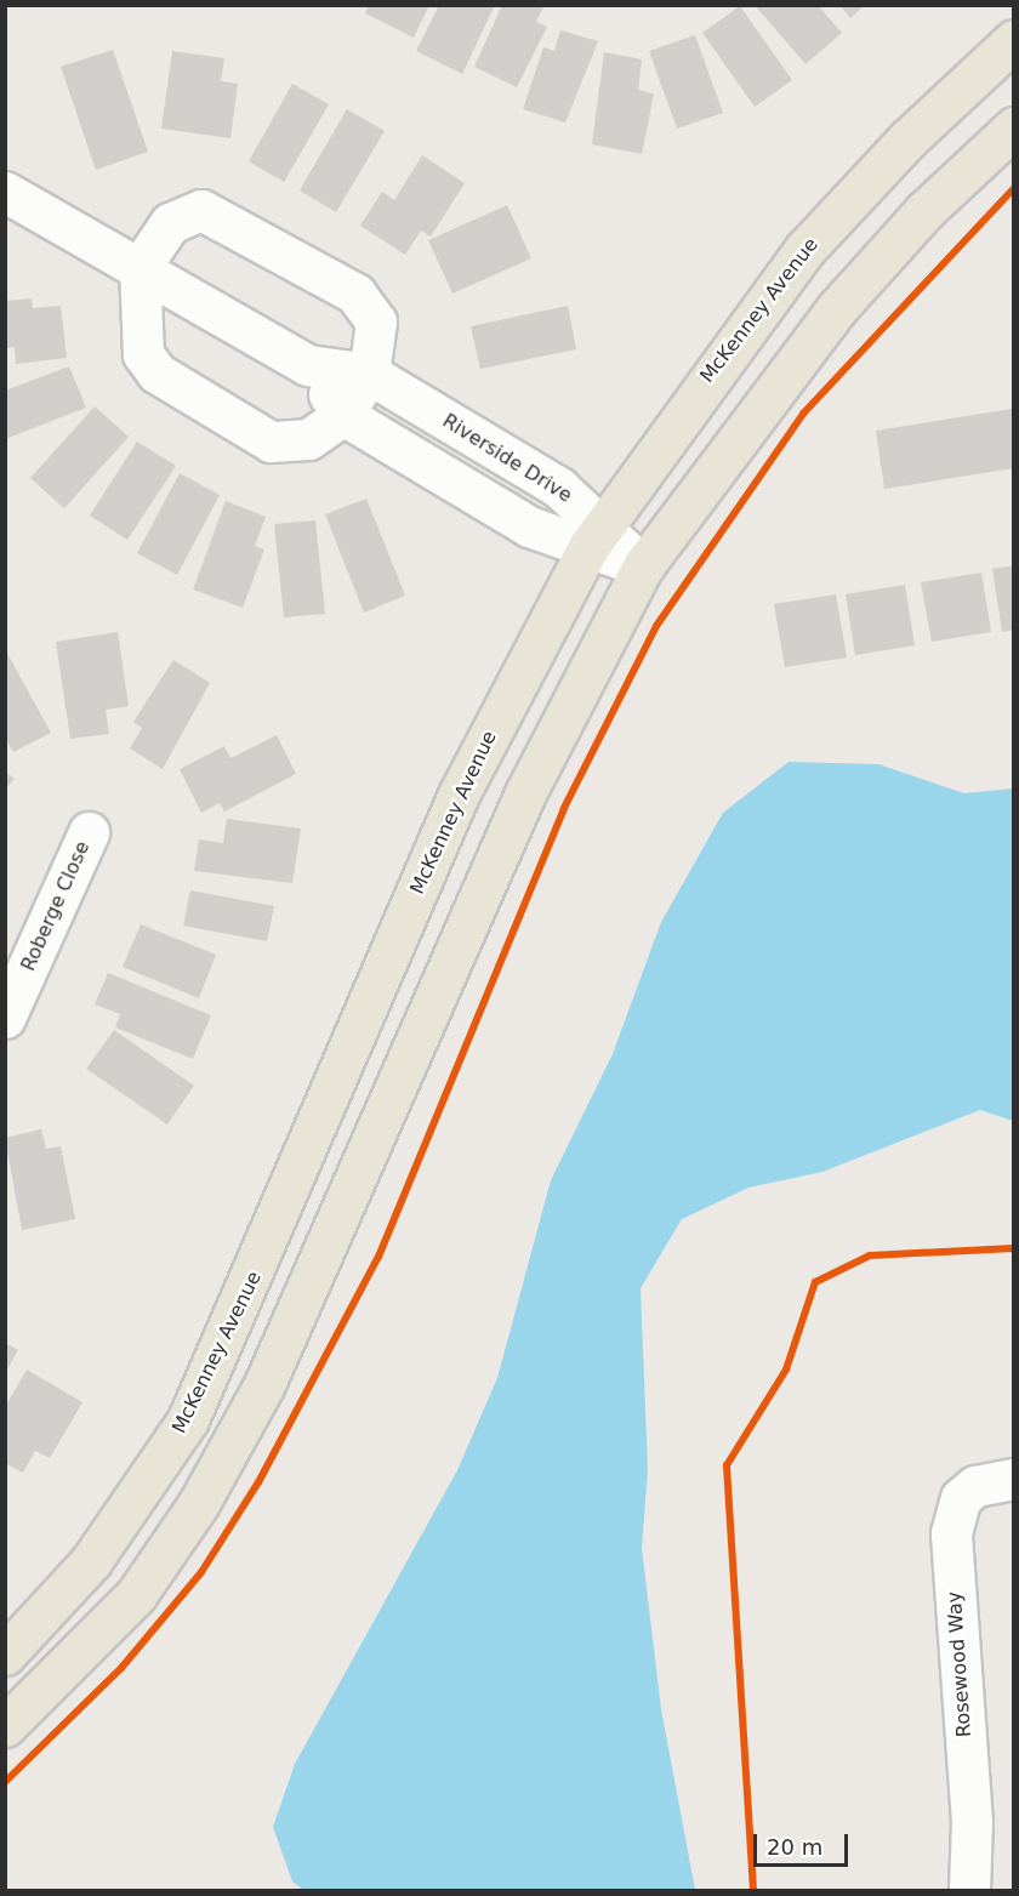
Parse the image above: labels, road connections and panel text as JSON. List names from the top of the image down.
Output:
{
  "streets": {
    "main road": ["McKenney Avenue"],
    "street": ["Riverside Drive", "Roberge Close", "Rosewood Way"]
  },
  "crossings": [
    ["McKenney Avenue", "Riverside Drive"]
  ],
  "scale_bar": "20 m"
}
